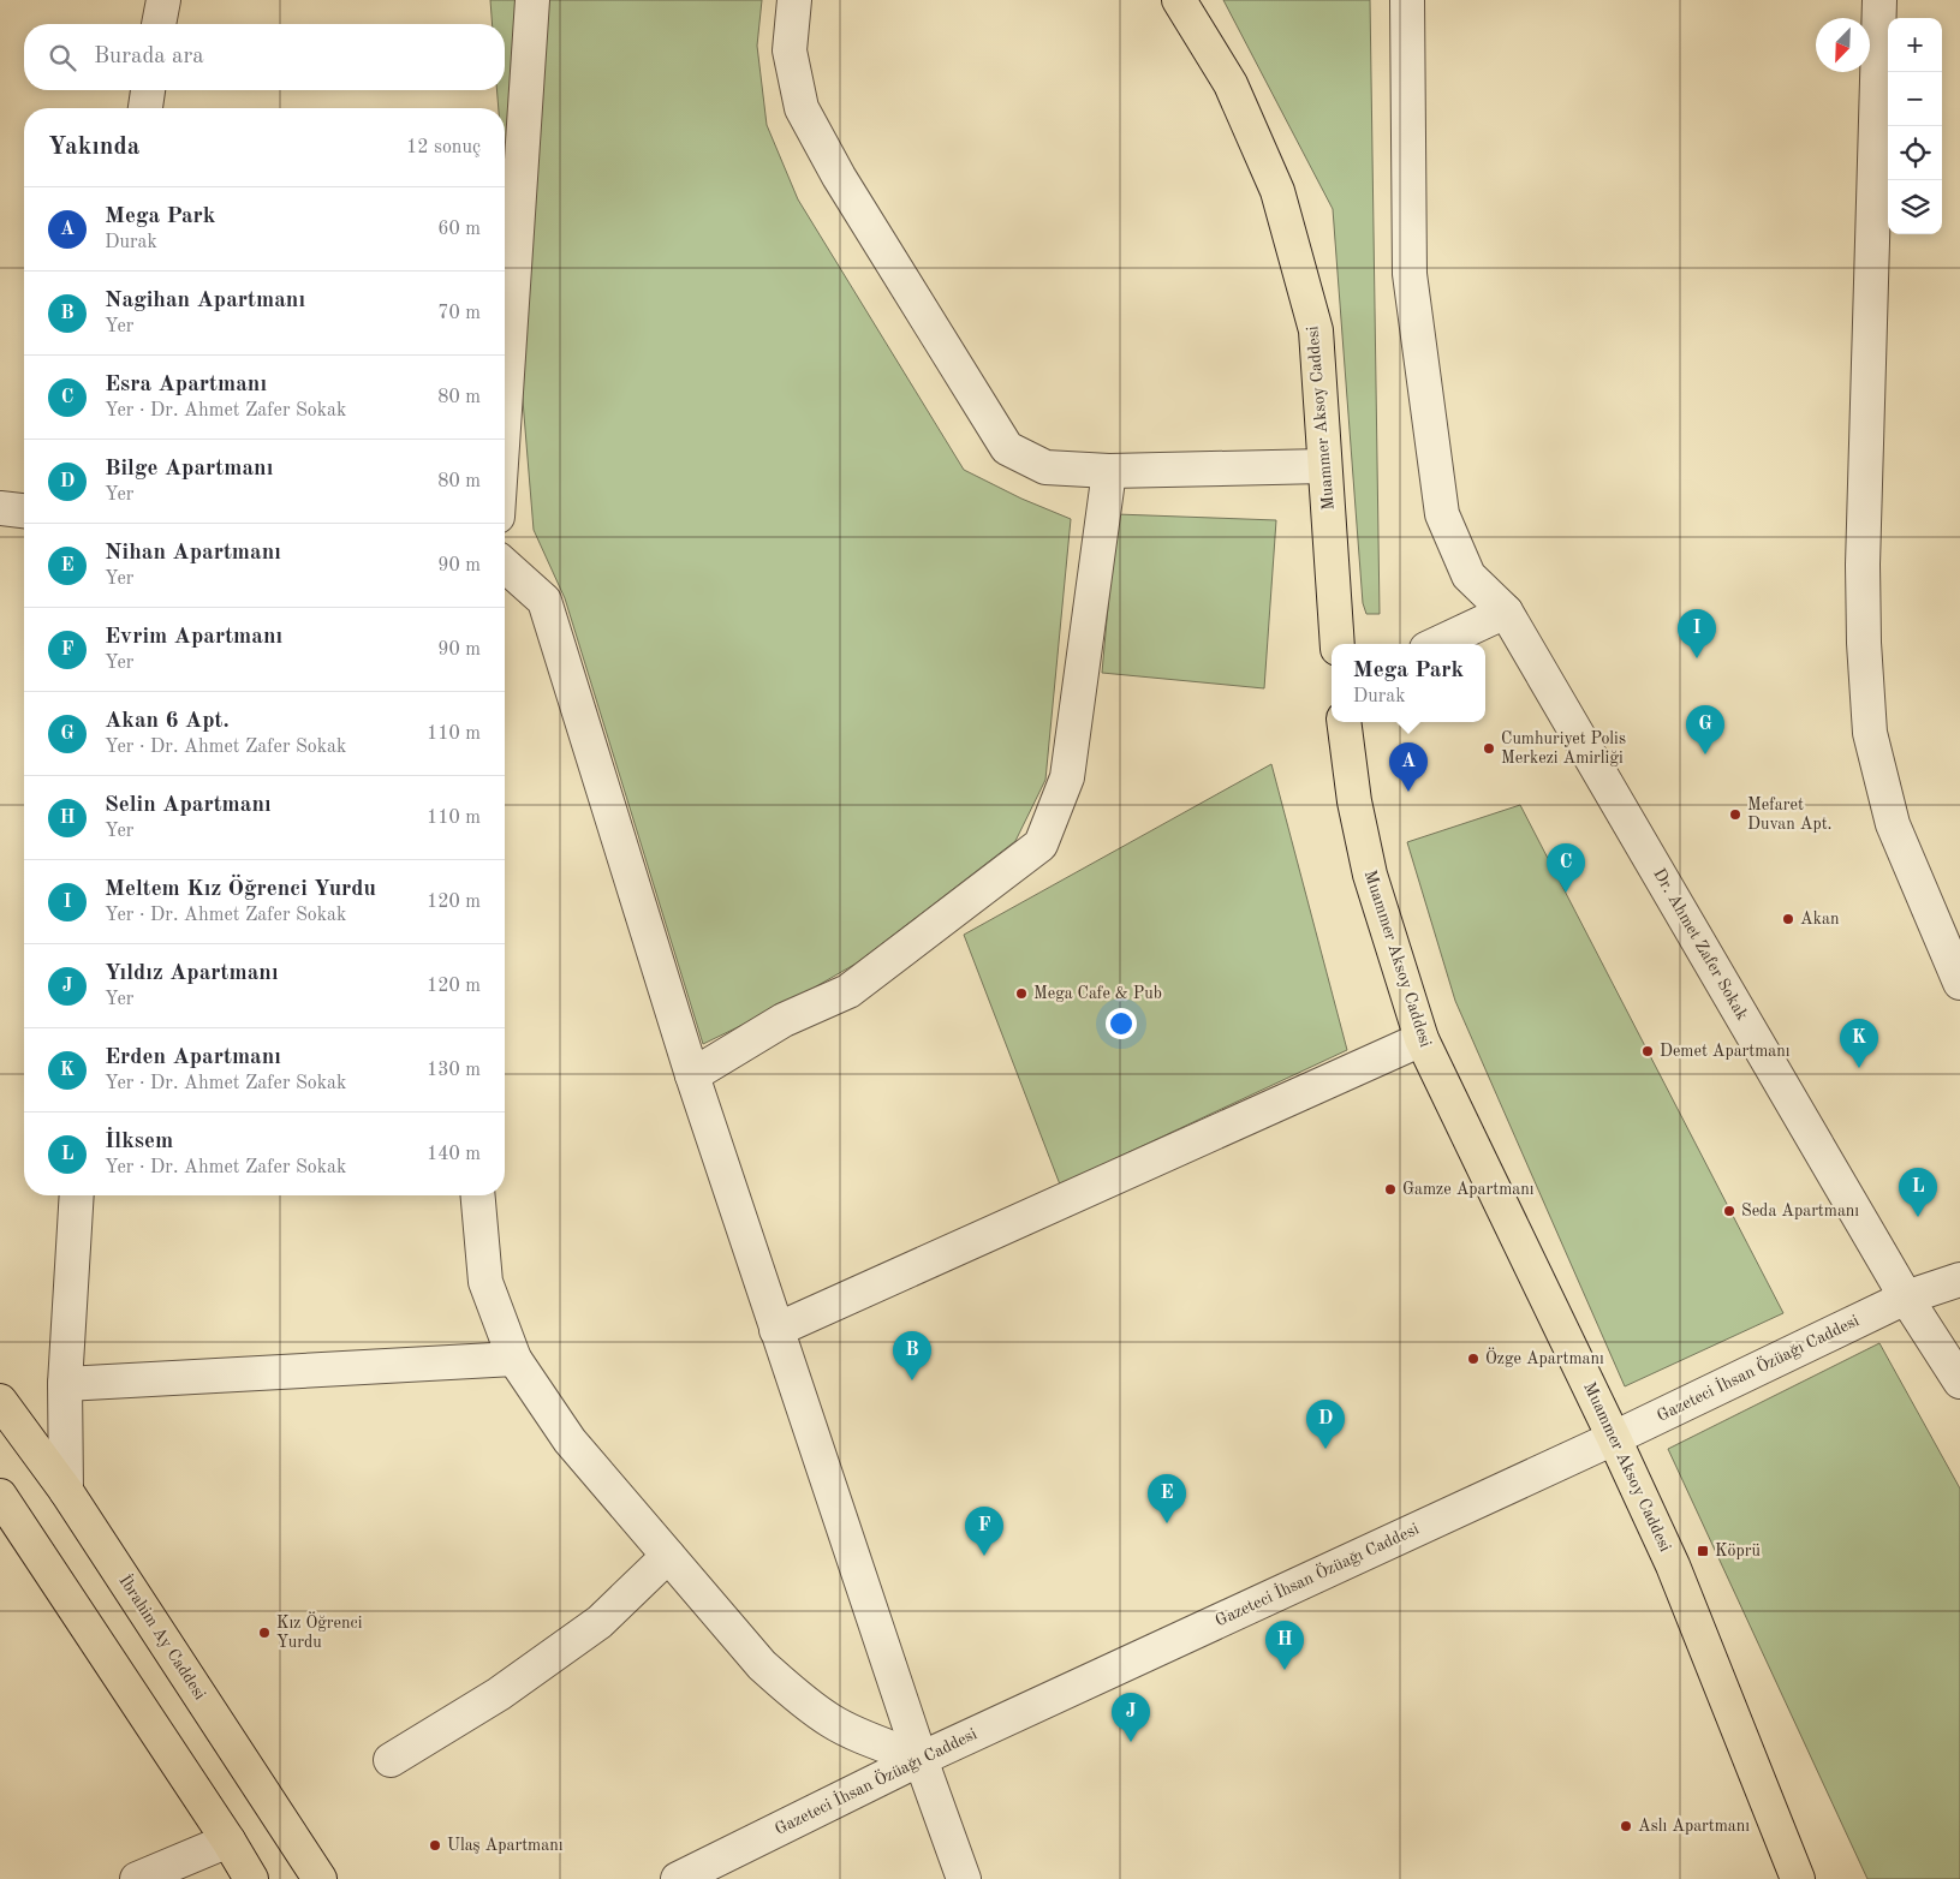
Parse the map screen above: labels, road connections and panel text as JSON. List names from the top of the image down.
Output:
{
  "streets": {
    "main road": ["Muammer Aksoy Caddesi", "İbrahim Ay Caddesi"],
    "street": ["Dr. Ahmet Zafer Sokak", "Gazeteci İhsan Özüağı Caddesi"]
  },
  "crossings": [
    ["Muammer Aksoy Caddesi", "Gazeteci İhsan Özüağı Caddesi"],
    ["Dr. Ahmet Zafer Sokak", "Gazeteci İhsan Özüağı Caddesi"]
  ],
  "places": {
    "other": [
      "Cumhuriyet Polis Merkezi Amirliği",
      "Mefaret Duvan Apt.",
      "Akan",
      "Mega Cafe & Pub",
      "Demet Apartmanı",
      "Gamze Apartmanı",
      "Seda Apartmanı",
      "Özge Apartmanı",
      "Kız Öğrenci Yurdu",
      "Aslı Apartmanı",
      "Ulaş Apartmanı"
    ],
    "transit": ["Köprü"]
  },
  "north": "bottom left",
  "page": {
    "map_buttons": ["+", "−"],
    "search": "Burada ara",
    "heading": ["Yakında", "12 sonuç"],
    "list": [
      {
        "mark": "A",
        "name": "Mega Park",
        "note": "Durak",
        "value": "60 m"
      },
      {
        "mark": "B",
        "name": "Nagihan Apartmanı",
        "note": "Yer",
        "value": "70 m"
      },
      {
        "mark": "C",
        "name": "Esra Apartmanı",
        "note": "Yer · Dr. Ahmet Zafer Sokak",
        "value": "80 m"
      },
      {
        "mark": "D",
        "name": "Bilge Apartmanı",
        "note": "Yer",
        "value": "80 m"
      },
      {
        "mark": "E",
        "name": "Nihan Apartmanı",
        "note": "Yer",
        "value": "90 m"
      },
      {
        "mark": "F",
        "name": "Evrim Apartmanı",
        "note": "Yer",
        "value": "90 m"
      },
      {
        "mark": "G",
        "name": "Akan 6 Apt.",
        "note": "Yer · Dr. Ahmet Zafer Sokak",
        "value": "110 m"
      },
      {
        "mark": "H",
        "name": "Selin Apartmanı",
        "note": "Yer",
        "value": "110 m"
      },
      {
        "mark": "I",
        "name": "Meltem Kız Öğrenci Yurdu",
        "note": "Yer · Dr. Ahmet Zafer Sokak",
        "value": "120 m"
      },
      {
        "mark": "J",
        "name": "Yıldız Apartmanı",
        "note": "Yer",
        "value": "120 m"
      },
      {
        "mark": "K",
        "name": "Erden Apartmanı",
        "note": "Yer · Dr. Ahmet Zafer Sokak",
        "value": "130 m"
      },
      {
        "mark": "L",
        "name": "İlksem",
        "note": "Yer · Dr. Ahmet Zafer Sokak",
        "value": "140 m"
      }
    ],
    "pins": [
      "I",
      "G",
      "A",
      "C",
      "K",
      "L",
      "B",
      "D",
      "E",
      "F",
      "H",
      "J"
    ],
    "popup": ["Mega Park", "Durak"]
  }
}
